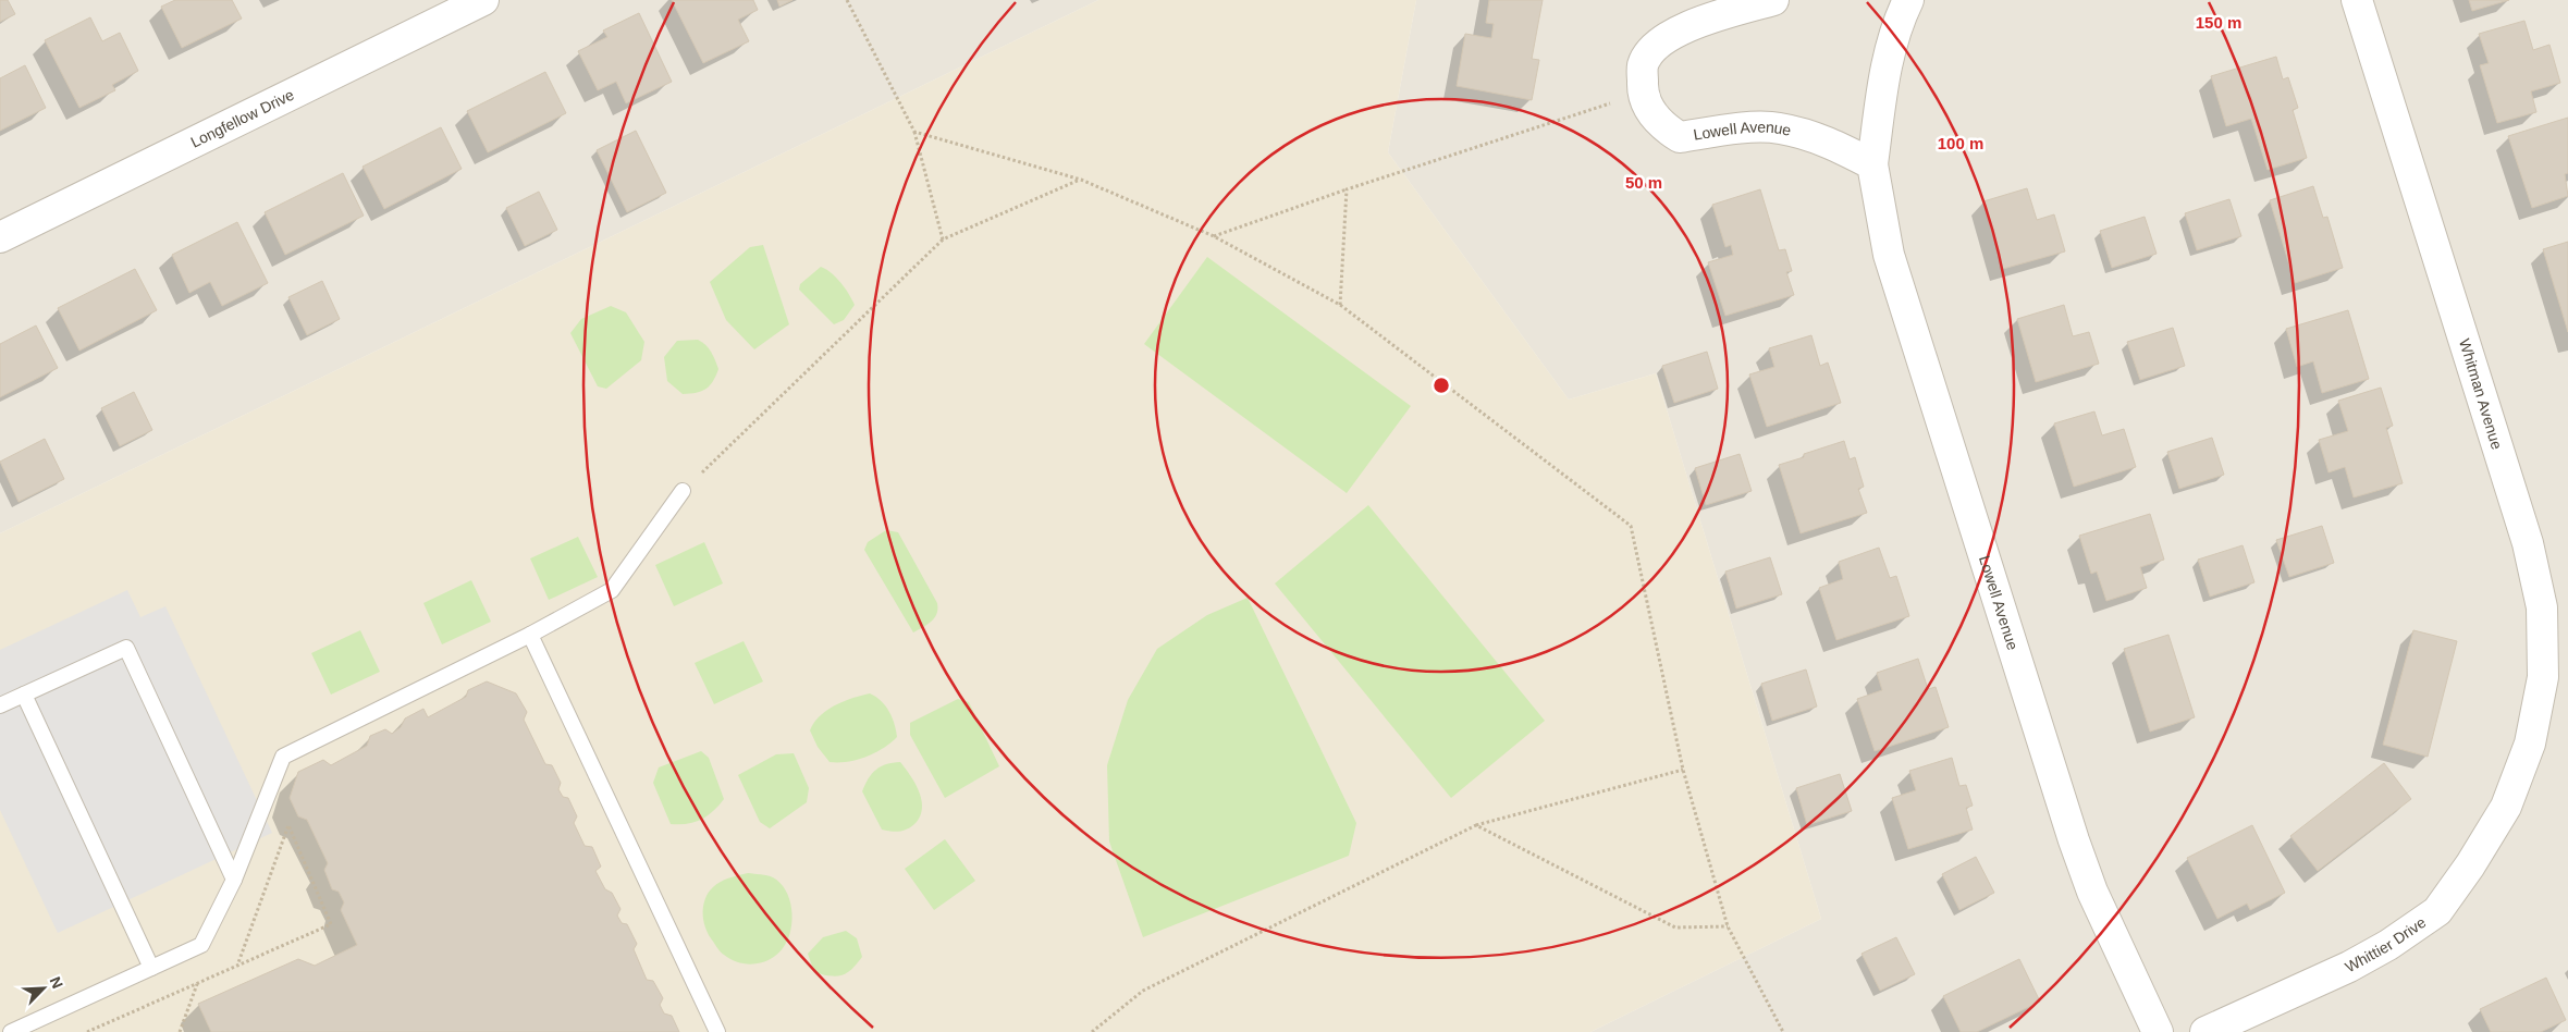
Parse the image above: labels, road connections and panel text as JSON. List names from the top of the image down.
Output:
{
  "streets": {
    "street": [
      "Longfellow Drive",
      "Lowell Avenue",
      "Whitman Avenue",
      "Whittier Drive"
    ]
  },
  "crossings": [
    ["Whitman Avenue", "Whittier Drive"]
  ],
  "north": "top right",
  "rings": ["150 m", "100 m", "50 m"]
}
